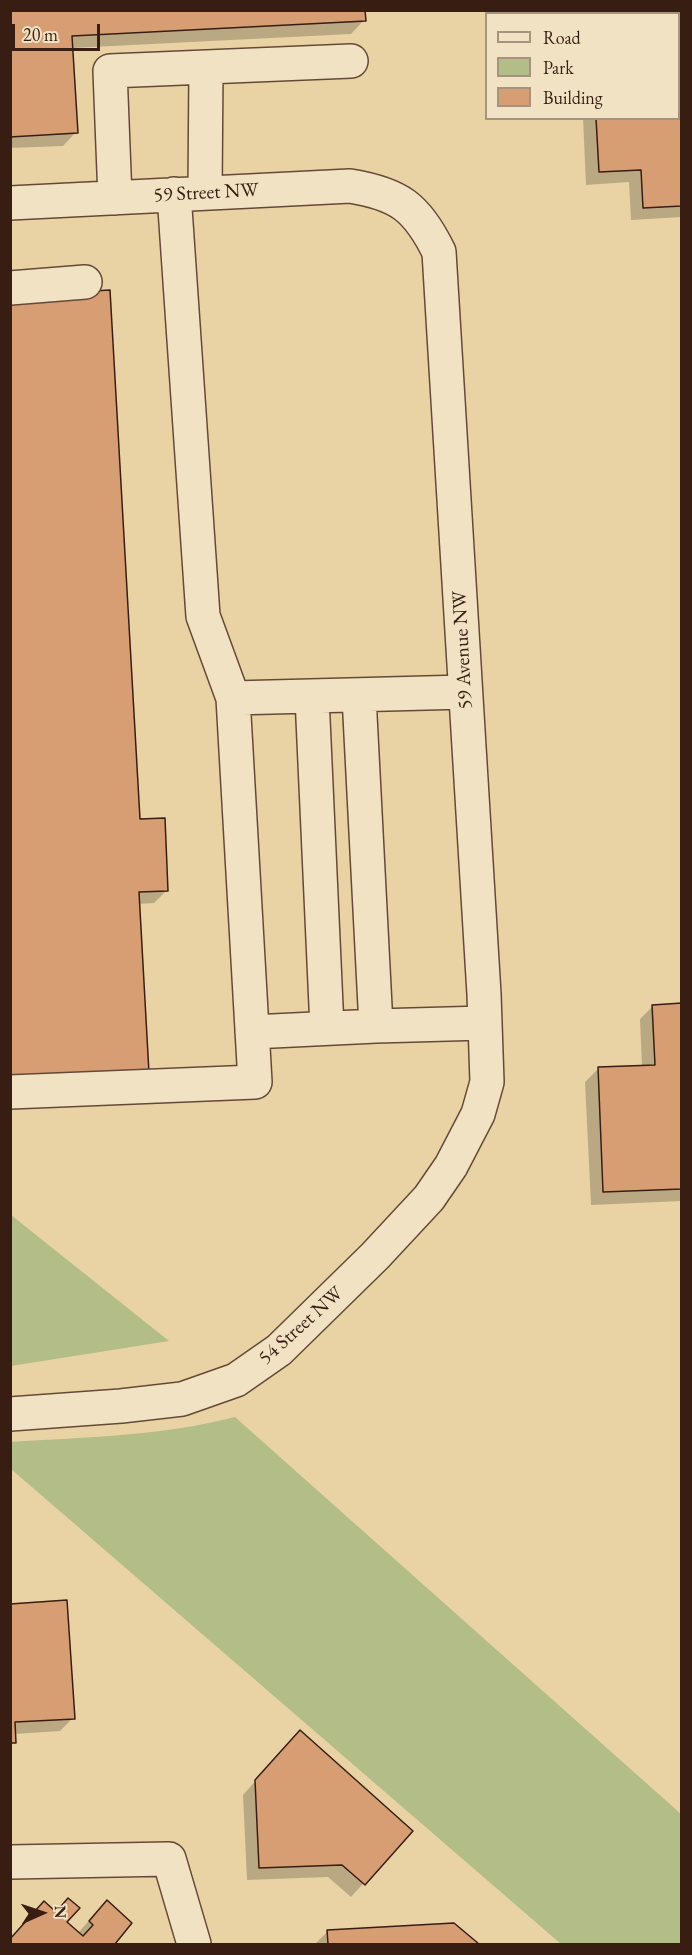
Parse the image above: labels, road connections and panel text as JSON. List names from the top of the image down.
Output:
{
  "streets": {
    "street": ["59 Street NW", "59 Avenue NW", "54 Street NW"]
  },
  "crossings": [
    ["59 Street NW", "59 Avenue NW"],
    ["59 Avenue NW", "54 Street NW"]
  ],
  "legend": ["Road", "Park", "Building"],
  "scale_bar": "20 m",
  "north": "right"
}
